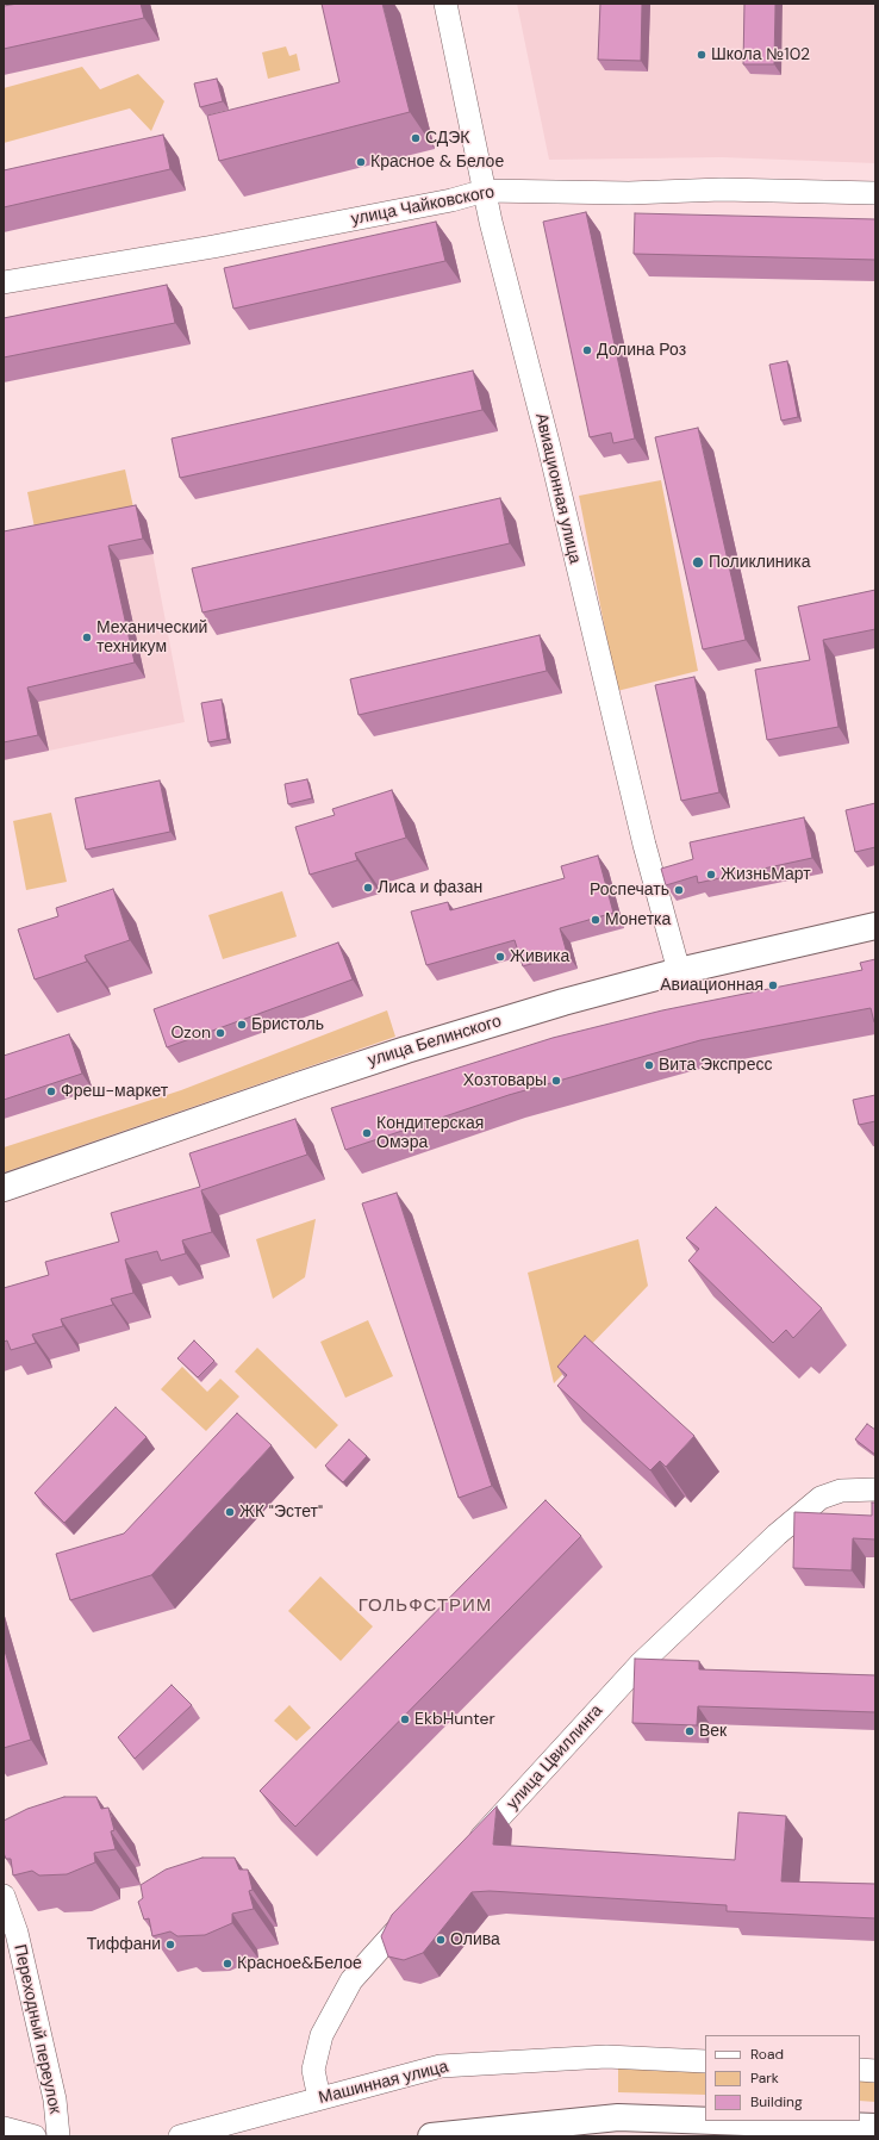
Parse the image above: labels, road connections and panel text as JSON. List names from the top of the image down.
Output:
{
  "streets": {
    "main road": ["улица Белинского"],
    "street": [
      "улица Чайковского",
      "Авиационная улица",
      "улица Цвиллинга",
      "Переходный переулок",
      "Машинная улица"
    ]
  },
  "crossings": [
    ["улица Чайковского", "Авиационная улица"],
    ["Авиационная улица", "улица Белинского"]
  ],
  "districts": ["ГОЛЬФСТРИМ"],
  "places": [
    "Школа №102",
    "СДЭК",
    "Красное & Белое",
    "Долина Роз",
    "Поликлиника",
    "Механический техникум",
    "ЖизньМарт",
    "Лиса и фазан",
    "Роспечать",
    "Монетка",
    "Живика",
    "Авиационная",
    "Бристоль",
    "Ozon",
    "Вита Экспресс",
    "Хозтовары",
    "Фреш-маркет",
    "Кондитерская Омэра",
    "ЖК \"Эстет\"",
    "EkbHunter",
    "Век",
    "Олива",
    "Тиффани",
    "Красное&Белое"
  ],
  "legend": ["Road", "Park", "Building"]
}
